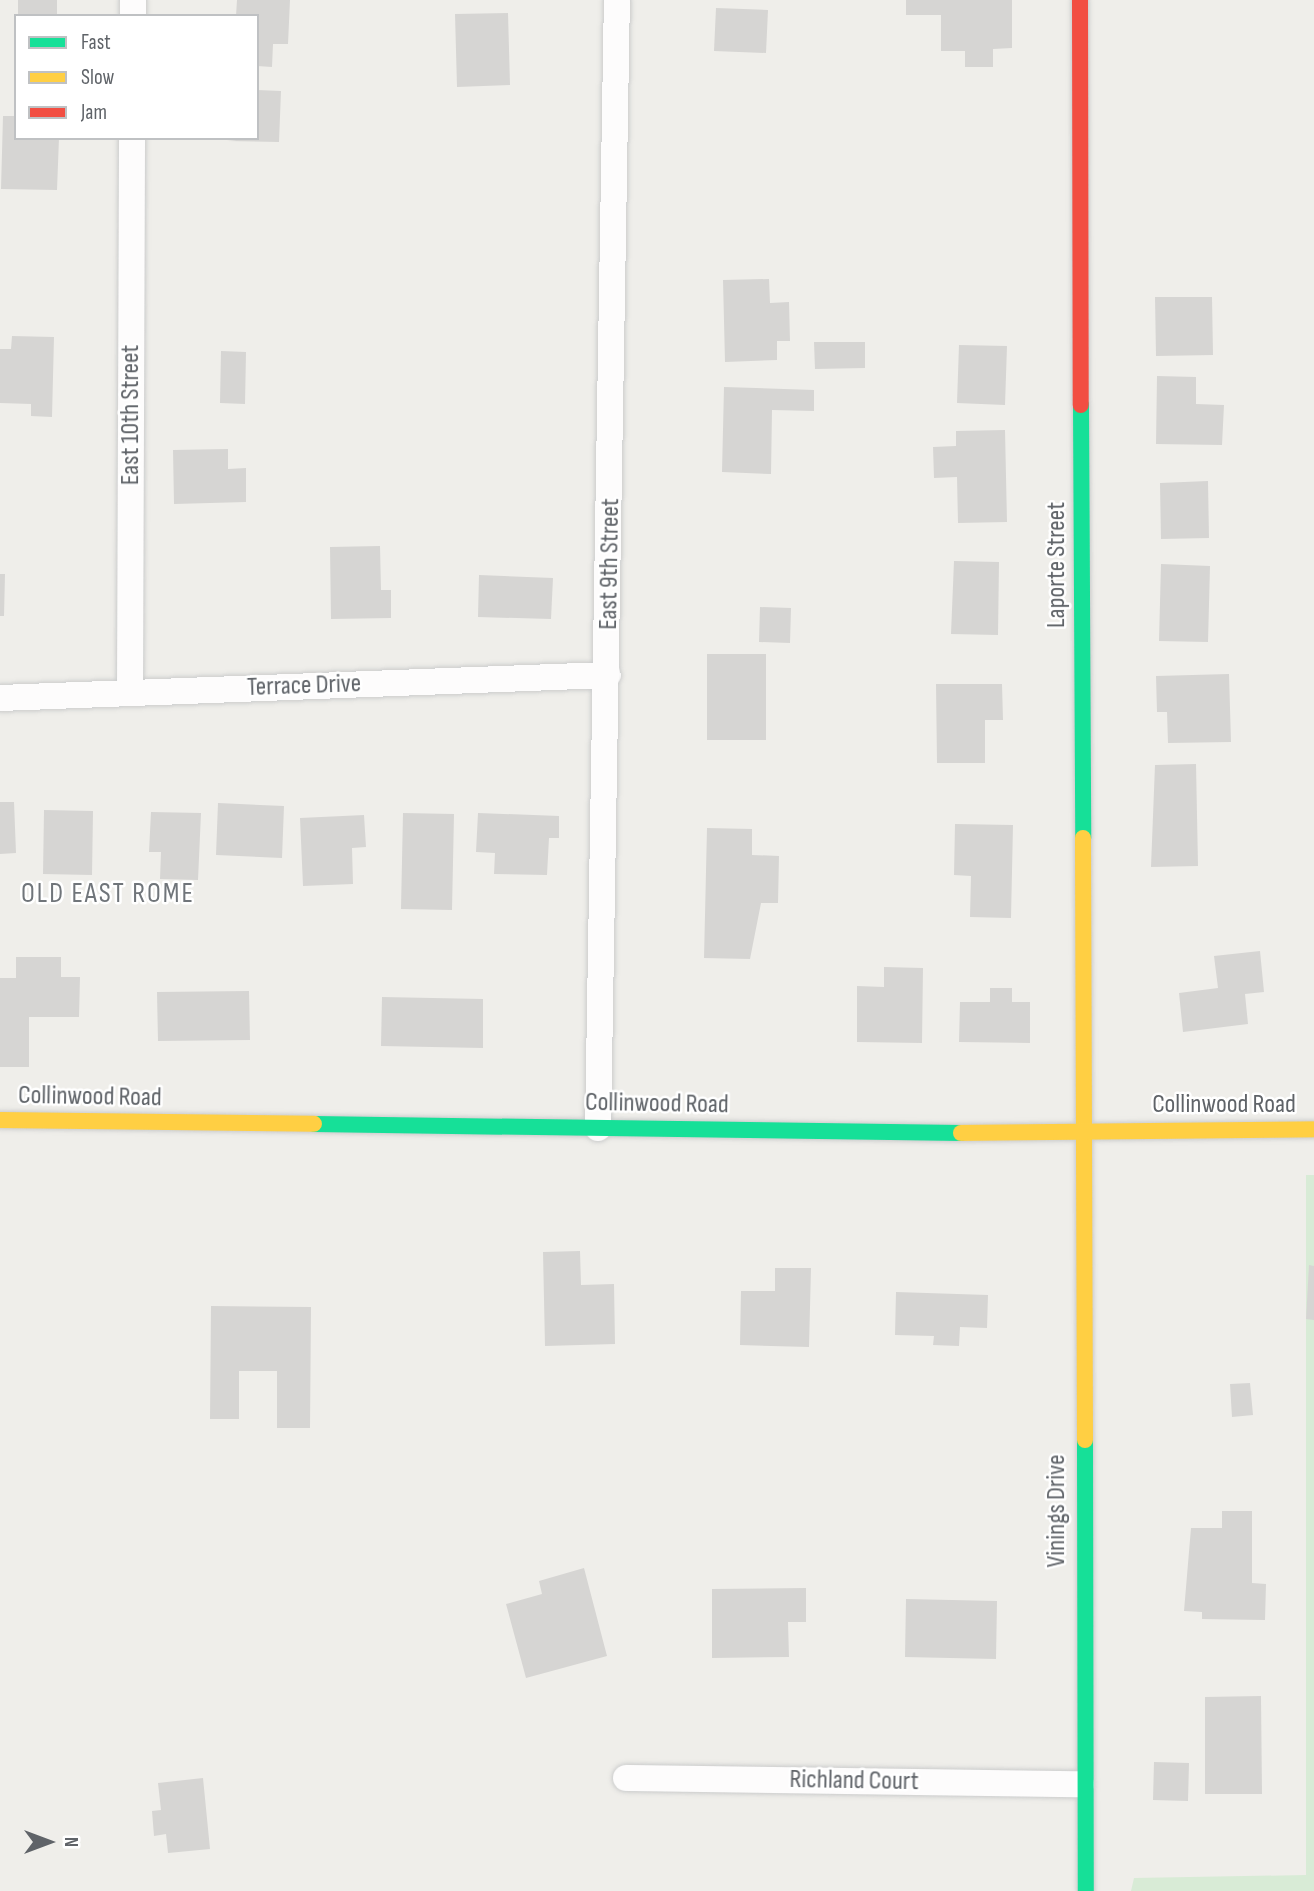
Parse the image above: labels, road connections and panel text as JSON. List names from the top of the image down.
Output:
{
  "streets": {
    "street": [
      "East 10th Street",
      "East 9th Street",
      "Laporte Street",
      "Terrace Drive",
      "Collinwood Road",
      "Vinings Drive",
      "Richland Court"
    ]
  },
  "crossings": [
    ["East 10th Street", "Terrace Drive"],
    ["East 9th Street", "Terrace Drive"],
    ["East 9th Street", "Collinwood Road"],
    ["Laporte Street", "Collinwood Road"],
    ["Laporte Street", "Vinings Drive"],
    ["Collinwood Road", "Vinings Drive"],
    ["Vinings Drive", "Richland Court"]
  ],
  "districts": ["OLD EAST ROME"],
  "legend": ["Fast", "Slow", "Jam"],
  "north": "right"
}
